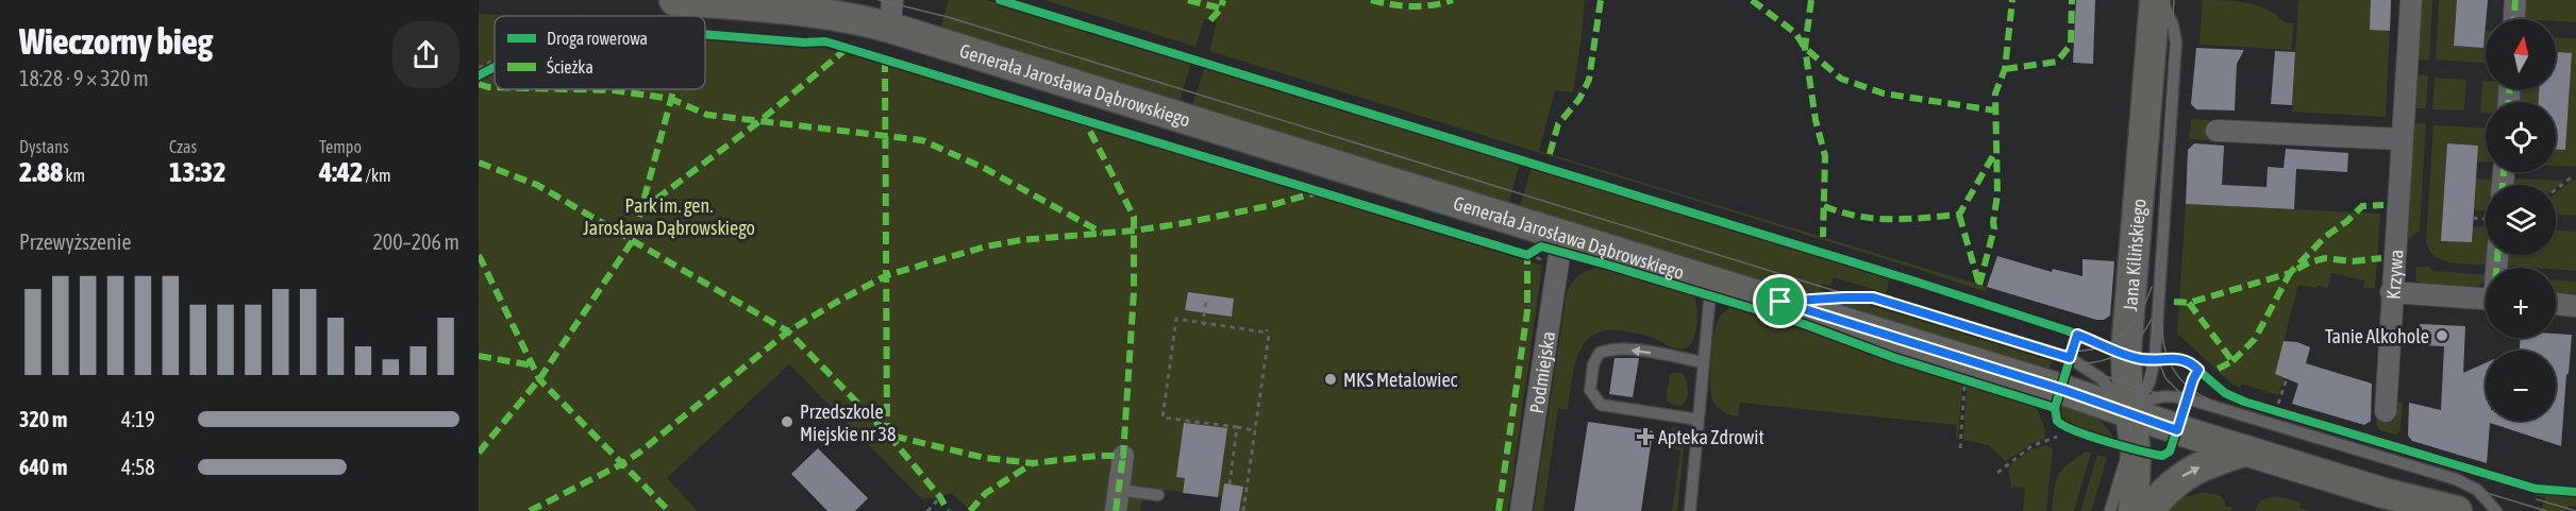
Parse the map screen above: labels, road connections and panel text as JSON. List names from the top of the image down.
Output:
{
  "streets": {
    "street": [
      "Generała Jarosława Dąbrowskiego",
      "Jana Kilińskiego",
      "Krzywa",
      "Podmiejska"
    ]
  },
  "crossings": [
    ["Generała Jarosława Dąbrowskiego", "Jana Kilińskiego"],
    ["Generała Jarosława Dąbrowskiego", "Podmiejska"]
  ],
  "parks": ["Park im. gen. Jarosława Dąbrowskiego"],
  "places": {
    "other": ["Tanie Alkohole", "MKS Metalowiec", "Przedszkole Miejskie nr 38"],
    "health": ["Apteka Zdrowit"]
  },
  "legend": ["Droga rowerowa", "Ścieżka"],
  "north": "top",
  "page": {
    "heading": ["Wieczorny bieg", "18:28 · 9 × 320 m"],
    "map_buttons": ["+", "−"],
    "stats": [
      ["Dystans", "2.88 km"],
      ["Czas", "13:32"],
      ["Tempo", "4:42 /km"]
    ],
    "chart": ["Przewyższenie", "200–206 m"],
    "list": [
      {
        "name": "320 m",
        "note": "4:19"
      },
      {
        "name": "640 m",
        "note": "4:58"
      }
    ]
  }
}
